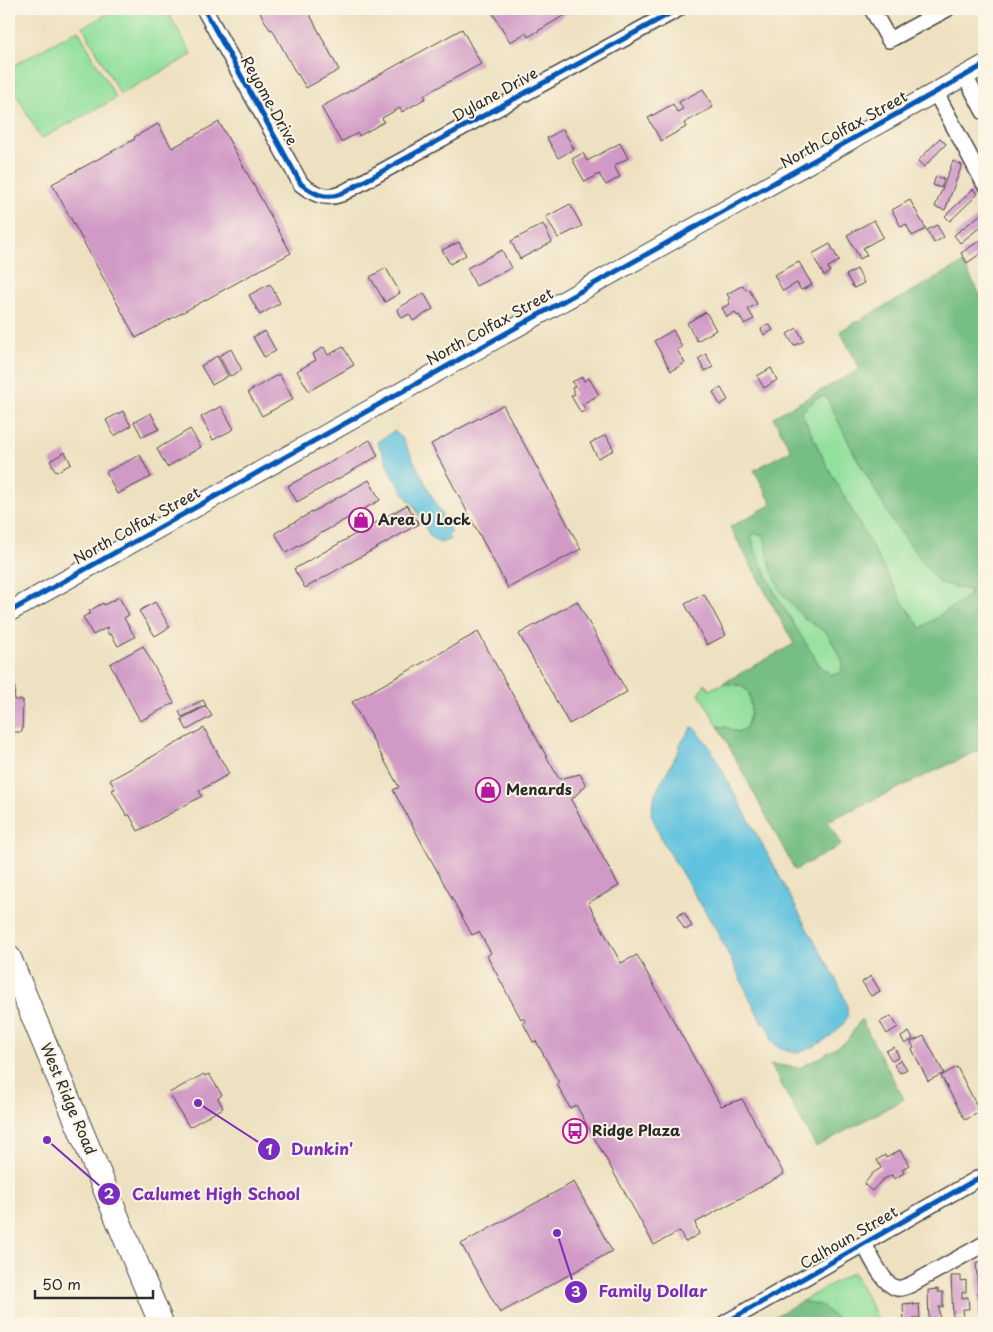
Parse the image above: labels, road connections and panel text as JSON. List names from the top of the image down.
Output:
{
  "streets": {
    "main road": ["West Ridge Road"],
    "street": [
      "Dylane Drive",
      "Reyome Drive",
      "North Colfax Street",
      "Calhoun Street"
    ]
  },
  "crossings": [
    ["Dylane Drive", "Reyome Drive"]
  ],
  "places": {
    "shop": ["Area U Lock", "Menards"],
    "other": ["Dunkin'", "Calumet High School", "Family Dollar"],
    "bus stop": ["Ridge Plaza"]
  },
  "scale_bar": "50 m"
}
